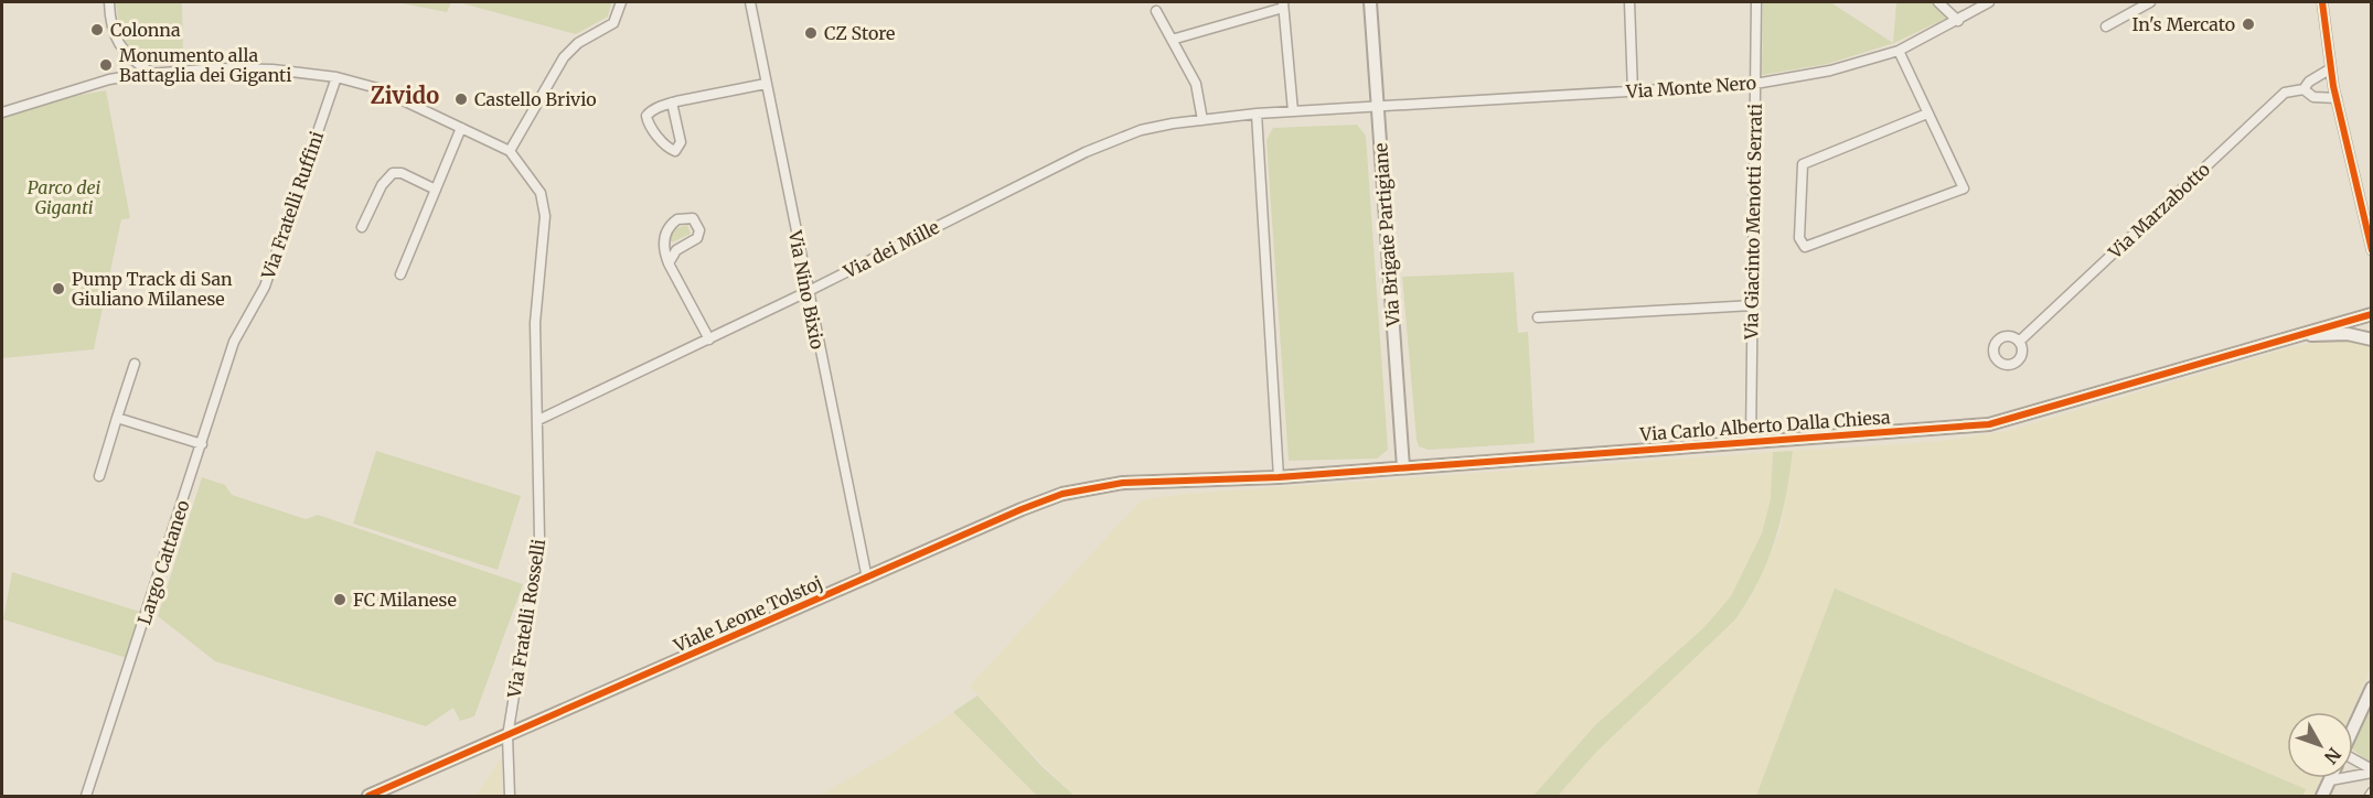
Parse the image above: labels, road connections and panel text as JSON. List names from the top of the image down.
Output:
{
  "streets": {
    "street": [
      "Via Monte Nero",
      "Via Fratelli Ruffini",
      "Via Marzabotto",
      "Via Giacinto Menotti Serrati",
      "Via Brigate Partigiane",
      "Via dei Mille",
      "Via Nino Bixio",
      "Via Carlo Alberto Dalla Chiesa",
      "Largo Cattaneo",
      "Viale Leone Tolstoj",
      "Via Fratelli Rosselli"
    ]
  },
  "crossings": [
    ["Via Monte Nero", "Via Giacinto Menotti Serrati"],
    ["Via Monte Nero", "Via Brigate Partigiane"],
    ["Via Monte Nero", "Via dei Mille"],
    ["Via Fratelli Ruffini", "Largo Cattaneo"],
    ["Via Giacinto Menotti Serrati", "Via Carlo Alberto Dalla Chiesa"],
    ["Via Brigate Partigiane", "Via dei Mille"],
    ["Via Brigate Partigiane", "Via Carlo Alberto Dalla Chiesa"],
    ["Via dei Mille", "Via Nino Bixio"],
    ["Via dei Mille", "Via Fratelli Rosselli"],
    ["Via Nino Bixio", "Viale Leone Tolstoj"],
    ["Via Carlo Alberto Dalla Chiesa", "Viale Leone Tolstoj"],
    ["Viale Leone Tolstoj", "Via Fratelli Rosselli"]
  ],
  "districts": ["Zivido"],
  "parks": ["Parco dei Giganti"],
  "places": [
    "In's Mercato",
    "Colonna",
    "CZ Store",
    "Monumento alla Battaglia dei Giganti",
    "Castello Brivio",
    "Pump Track di San Giuliano Milanese",
    "FC Milanese"
  ],
  "north": "bottom right"
}
